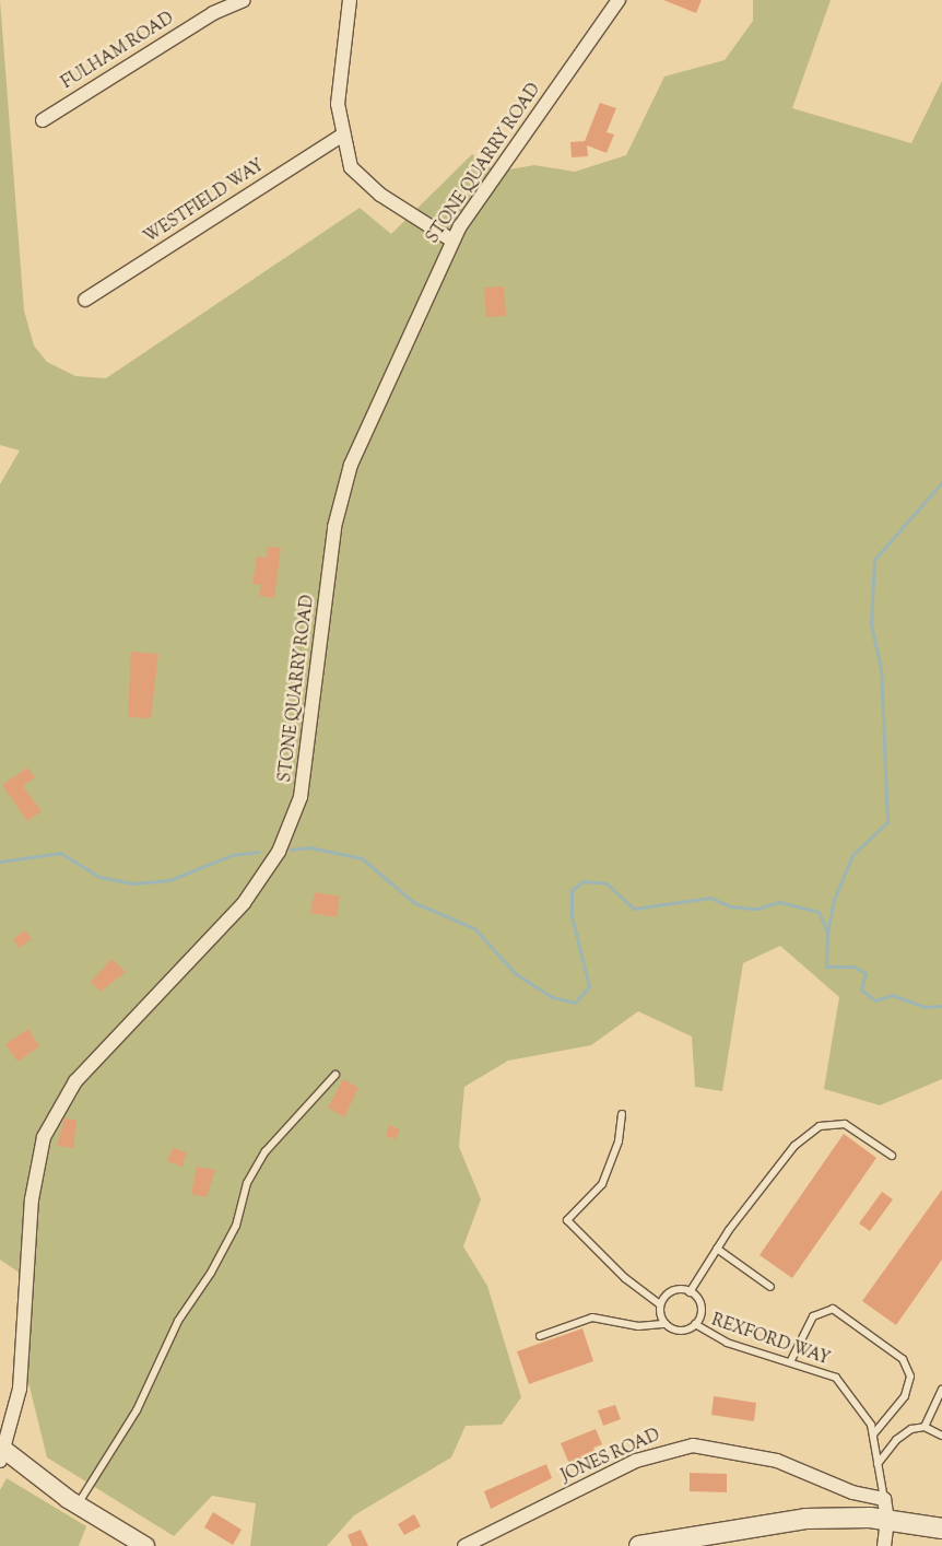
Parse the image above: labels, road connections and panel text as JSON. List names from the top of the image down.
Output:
{
  "streets": {
    "street": [
      "FULHAM ROAD",
      "STONE QUARRY ROAD",
      "WESTFIELD WAY",
      "JONES ROAD"
    ],
    "lane": ["REXFORD WAY"]
  },
  "crossings": [
    ["REXFORD WAY", "JONES ROAD"]
  ]
}
